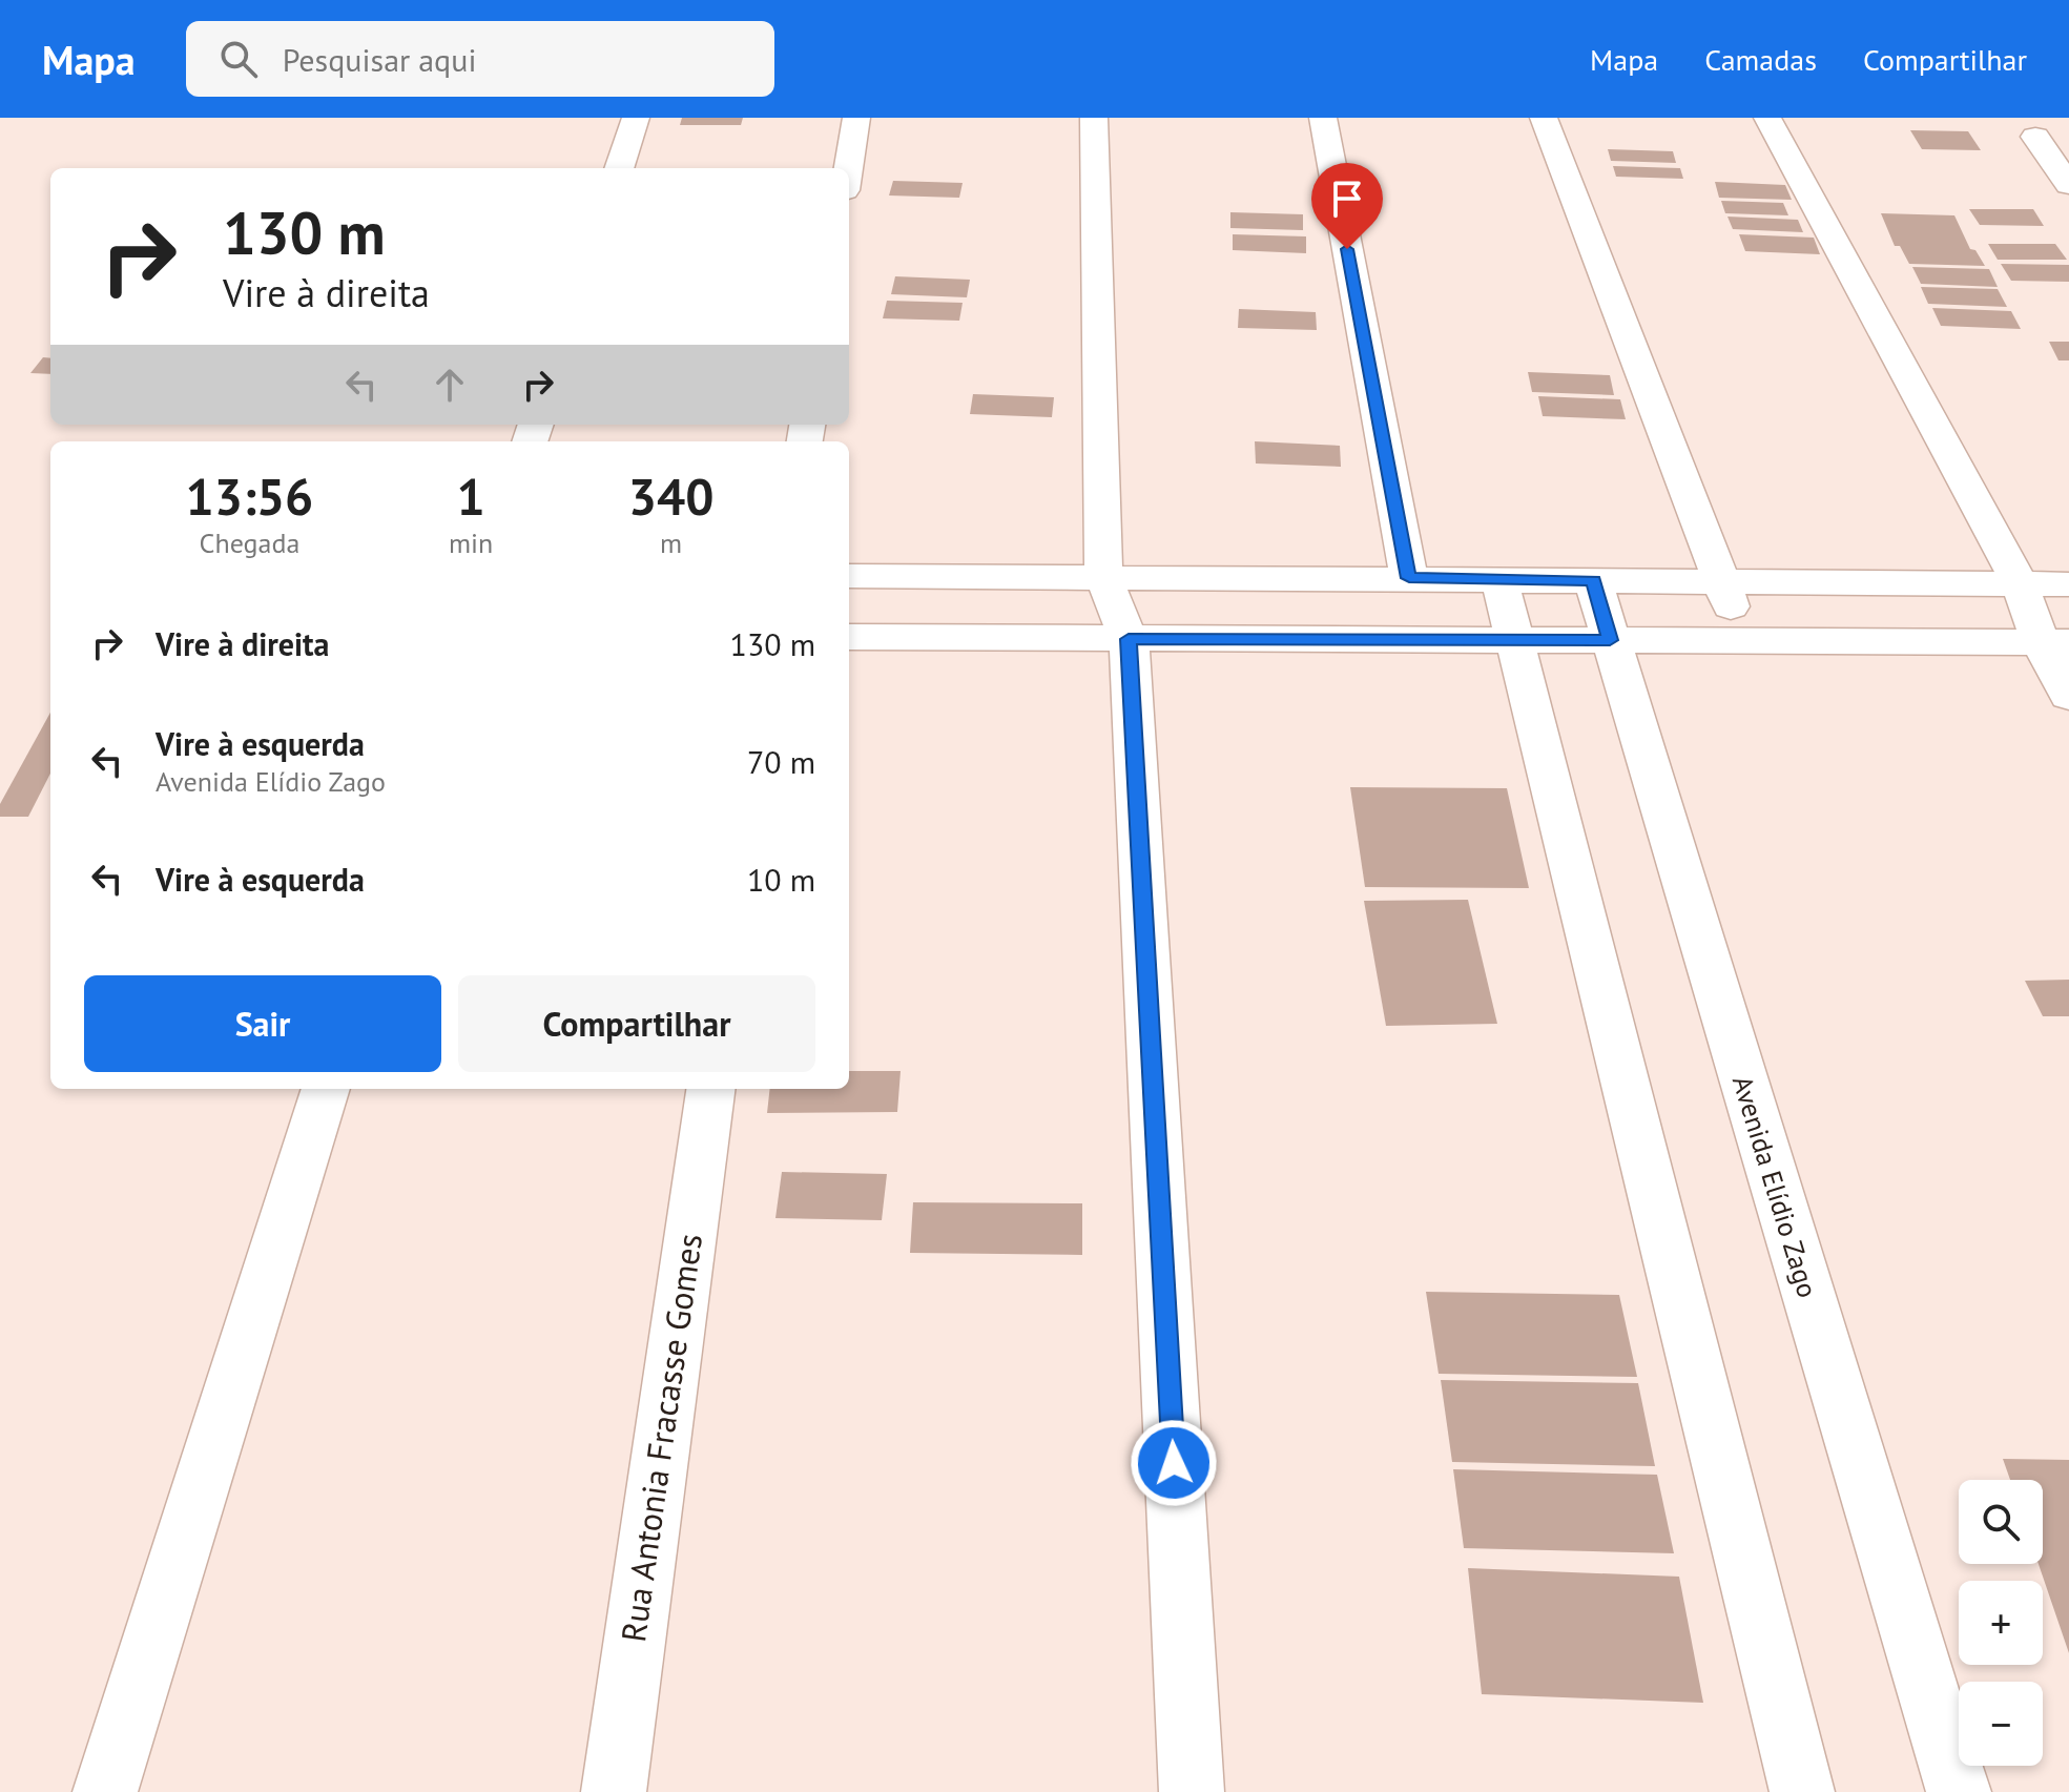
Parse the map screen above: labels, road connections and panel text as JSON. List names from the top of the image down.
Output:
{
  "streets": {
    "street": ["Avenida Elídio Zago", "Rua Antonia Fracasse Gomes"]
  },
  "page": {
    "header": "Mapa",
    "search": "Pesquisar aqui",
    "nav": ["Mapa", "Camadas", "Compartilhar"],
    "turn": ["130 m", "Vire à direita"],
    "eta": [
      "13:56",
      "Chegada",
      "1",
      "min",
      "340",
      "m"
    ],
    "list": [
      {
        "name": "Vire à direita",
        "value": "130 m"
      },
      {
        "name": "Vire à esquerda",
        "note": "Avenida Elídio Zago",
        "value": "70 m"
      },
      {
        "name": "Vire à esquerda",
        "value": "10 m"
      }
    ],
    "buttons": ["Sair", "Compartilhar"],
    "map_buttons": ["+", "−"]
  }
}
